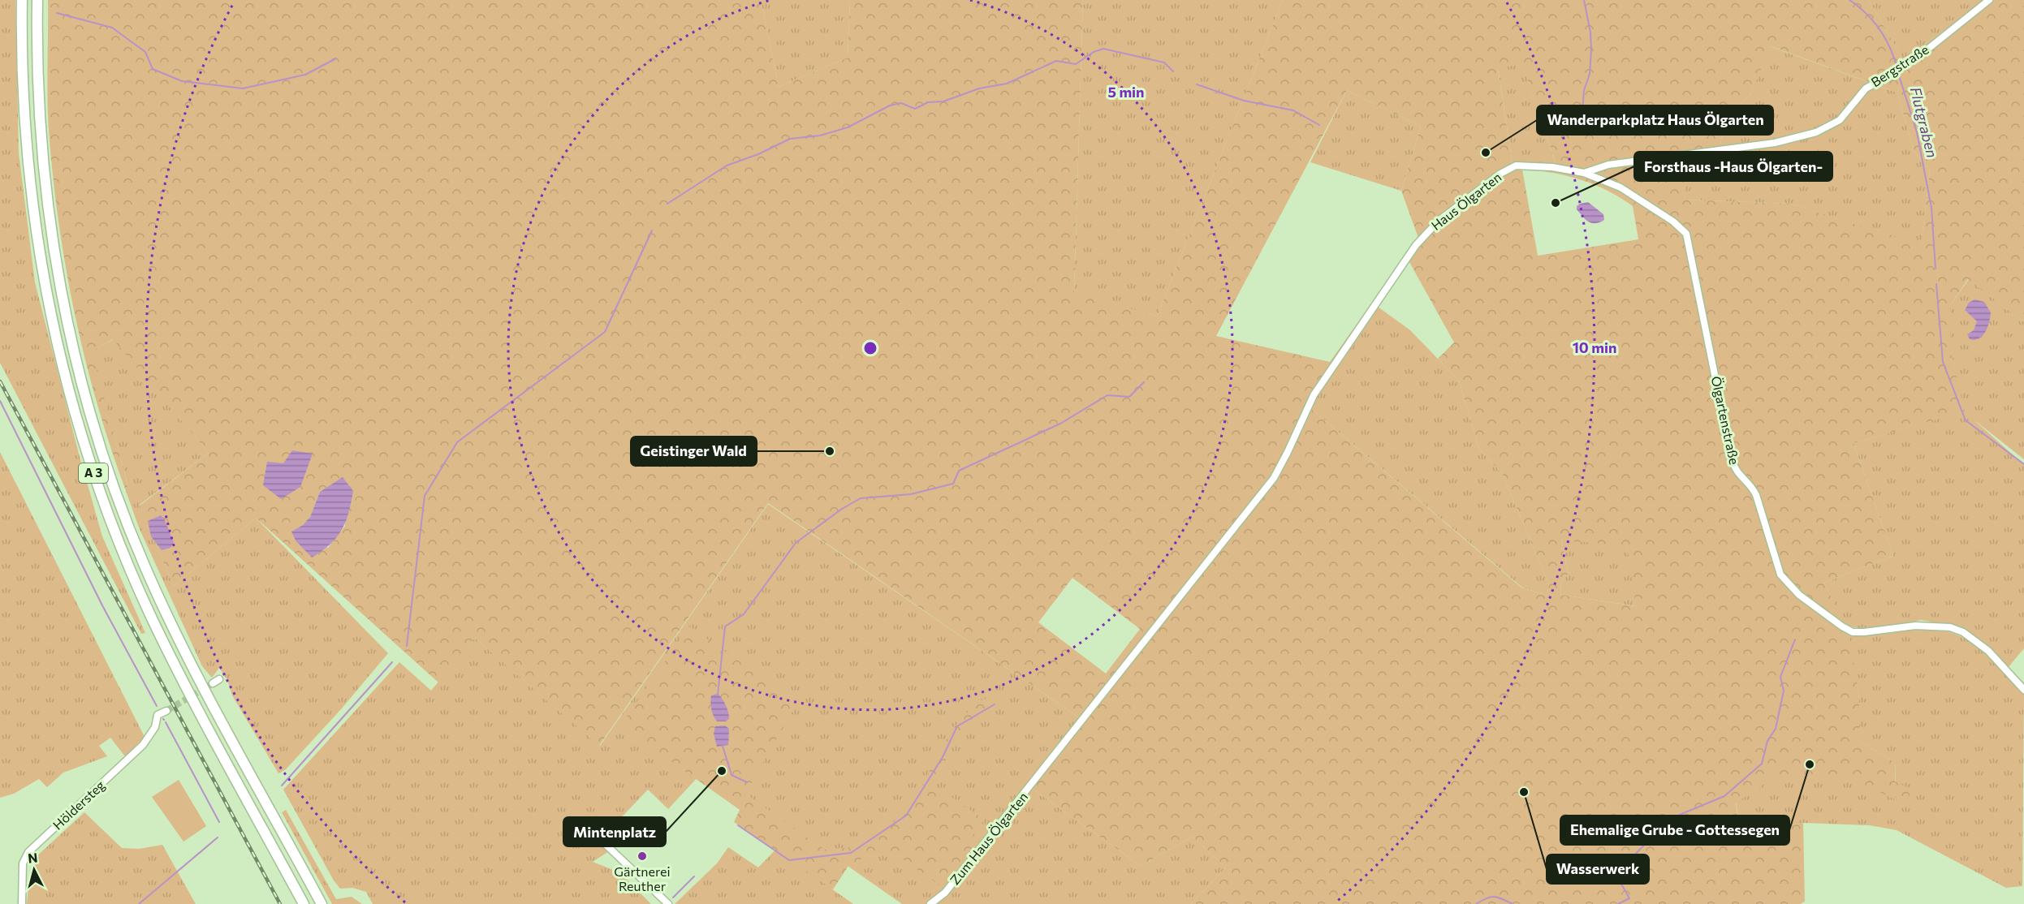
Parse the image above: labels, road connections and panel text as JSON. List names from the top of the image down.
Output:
{
  "streets": {
    "highway": ["A 3"],
    "street": [
      "Bergstraße",
      "Haus Ölgarten",
      "Ölgartenstraße",
      "Höldersteg",
      "Zum Haus Ölgarten"
    ]
  },
  "crossings": [
    ["Bergstraße", "Haus Ölgarten"],
    ["Bergstraße", "Ölgartenstraße"],
    ["Haus Ölgarten", "Ölgartenstraße"],
    ["Haus Ölgarten", "Zum Haus Ölgarten"]
  ],
  "water": ["Flutgraben"],
  "places": [
    "Wanderparkplatz Haus Ölgarten",
    "Forsthaus -Haus Ölgarten-",
    "Geistinger Wald",
    "Ehemalige Grube - Gottessegen",
    "Mintenplatz",
    "Wasserwerk",
    "Gärtnerei Reuther"
  ],
  "north": "top",
  "rings": ["5 min", "10 min"]
}
